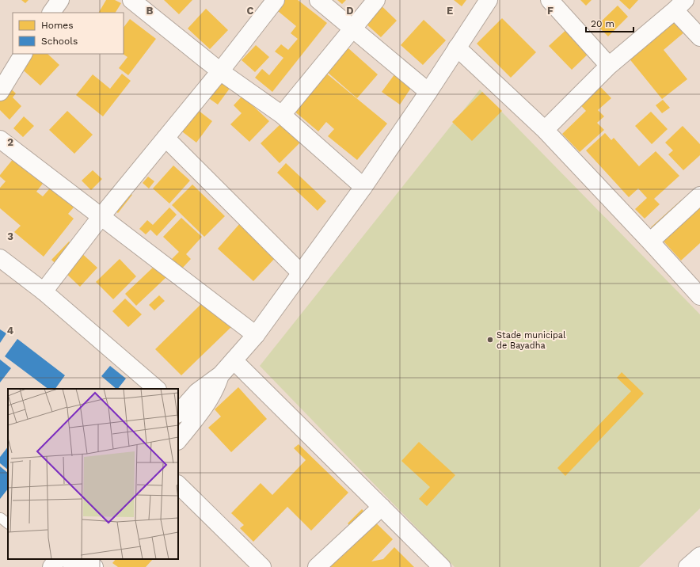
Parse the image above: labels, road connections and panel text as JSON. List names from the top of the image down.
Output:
{
  "places": ["Stade municipal de Bayadha"],
  "legend": ["Homes", "Schools"],
  "scale_bar": "20 m",
  "grid": {
    "columns": [
      "B",
      "C",
      "D",
      "E",
      "F"
    ],
    "rows": ["2", "3", "4"]
  }
}
